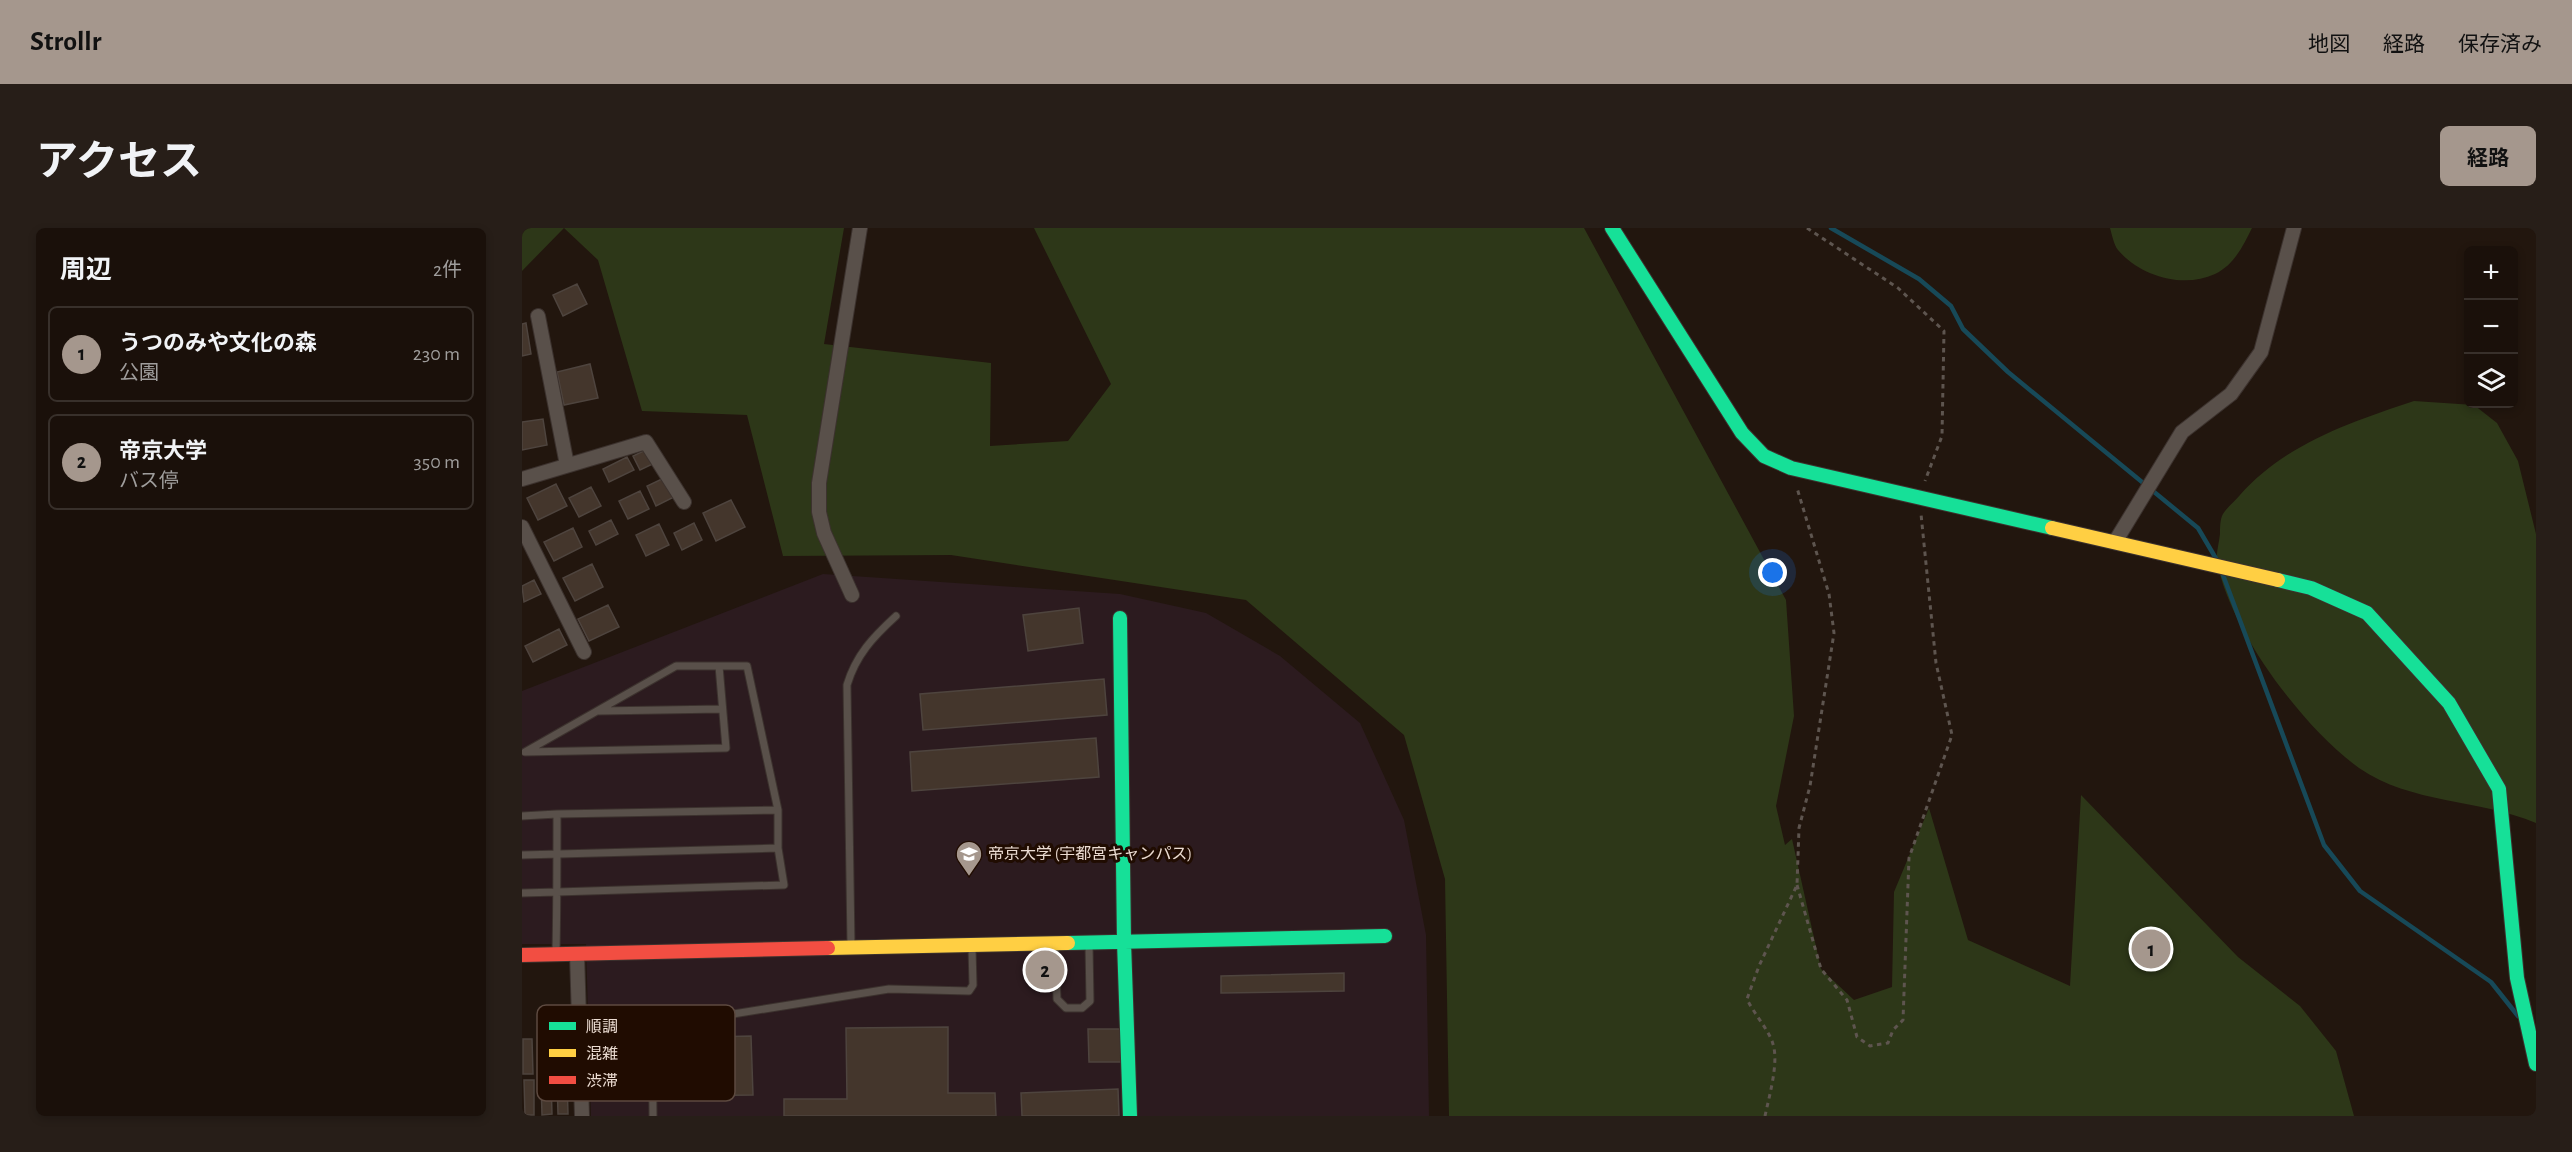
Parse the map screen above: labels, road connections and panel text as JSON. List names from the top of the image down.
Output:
{
  "places": {
    "school or university": ["帝京大学 (宇都宮キャンパス)"]
  },
  "legend": ["順調", "混雑", "渋滞"],
  "page": {
    "header": "Strollr",
    "nav": ["地図", "経路", "保存済み"],
    "title": "アクセス",
    "buttons": "経路",
    "heading": ["周辺", "2件"],
    "map_buttons": ["+", "−"],
    "list": [
      {
        "mark": "1",
        "name": "うつのみや文化の森",
        "note": "公園",
        "value": "230 m"
      },
      {
        "mark": "2",
        "name": "帝京大学",
        "note": "バス停",
        "value": "350 m"
      }
    ],
    "pins": ["1", "2"]
  }
}
